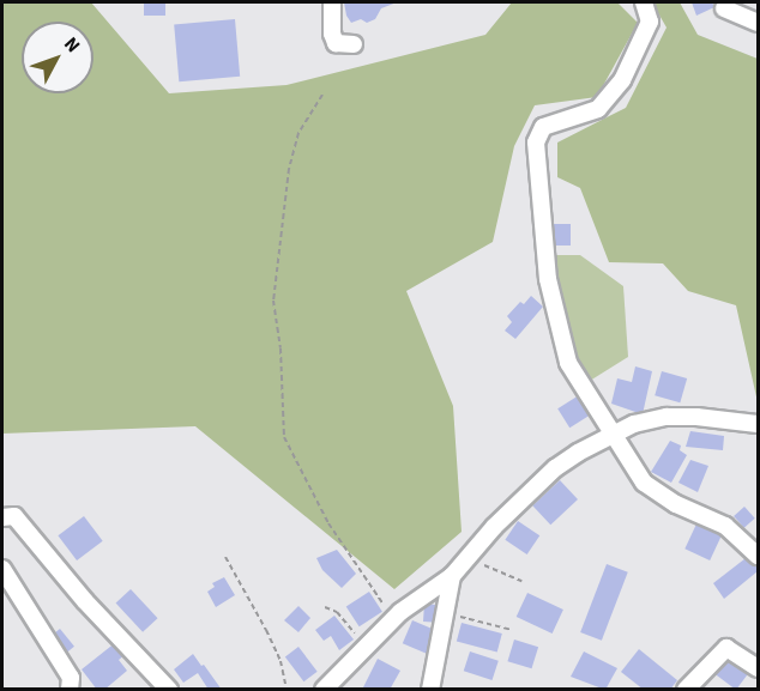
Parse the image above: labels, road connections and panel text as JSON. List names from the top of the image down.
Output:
{
  "north": "top right"
}
